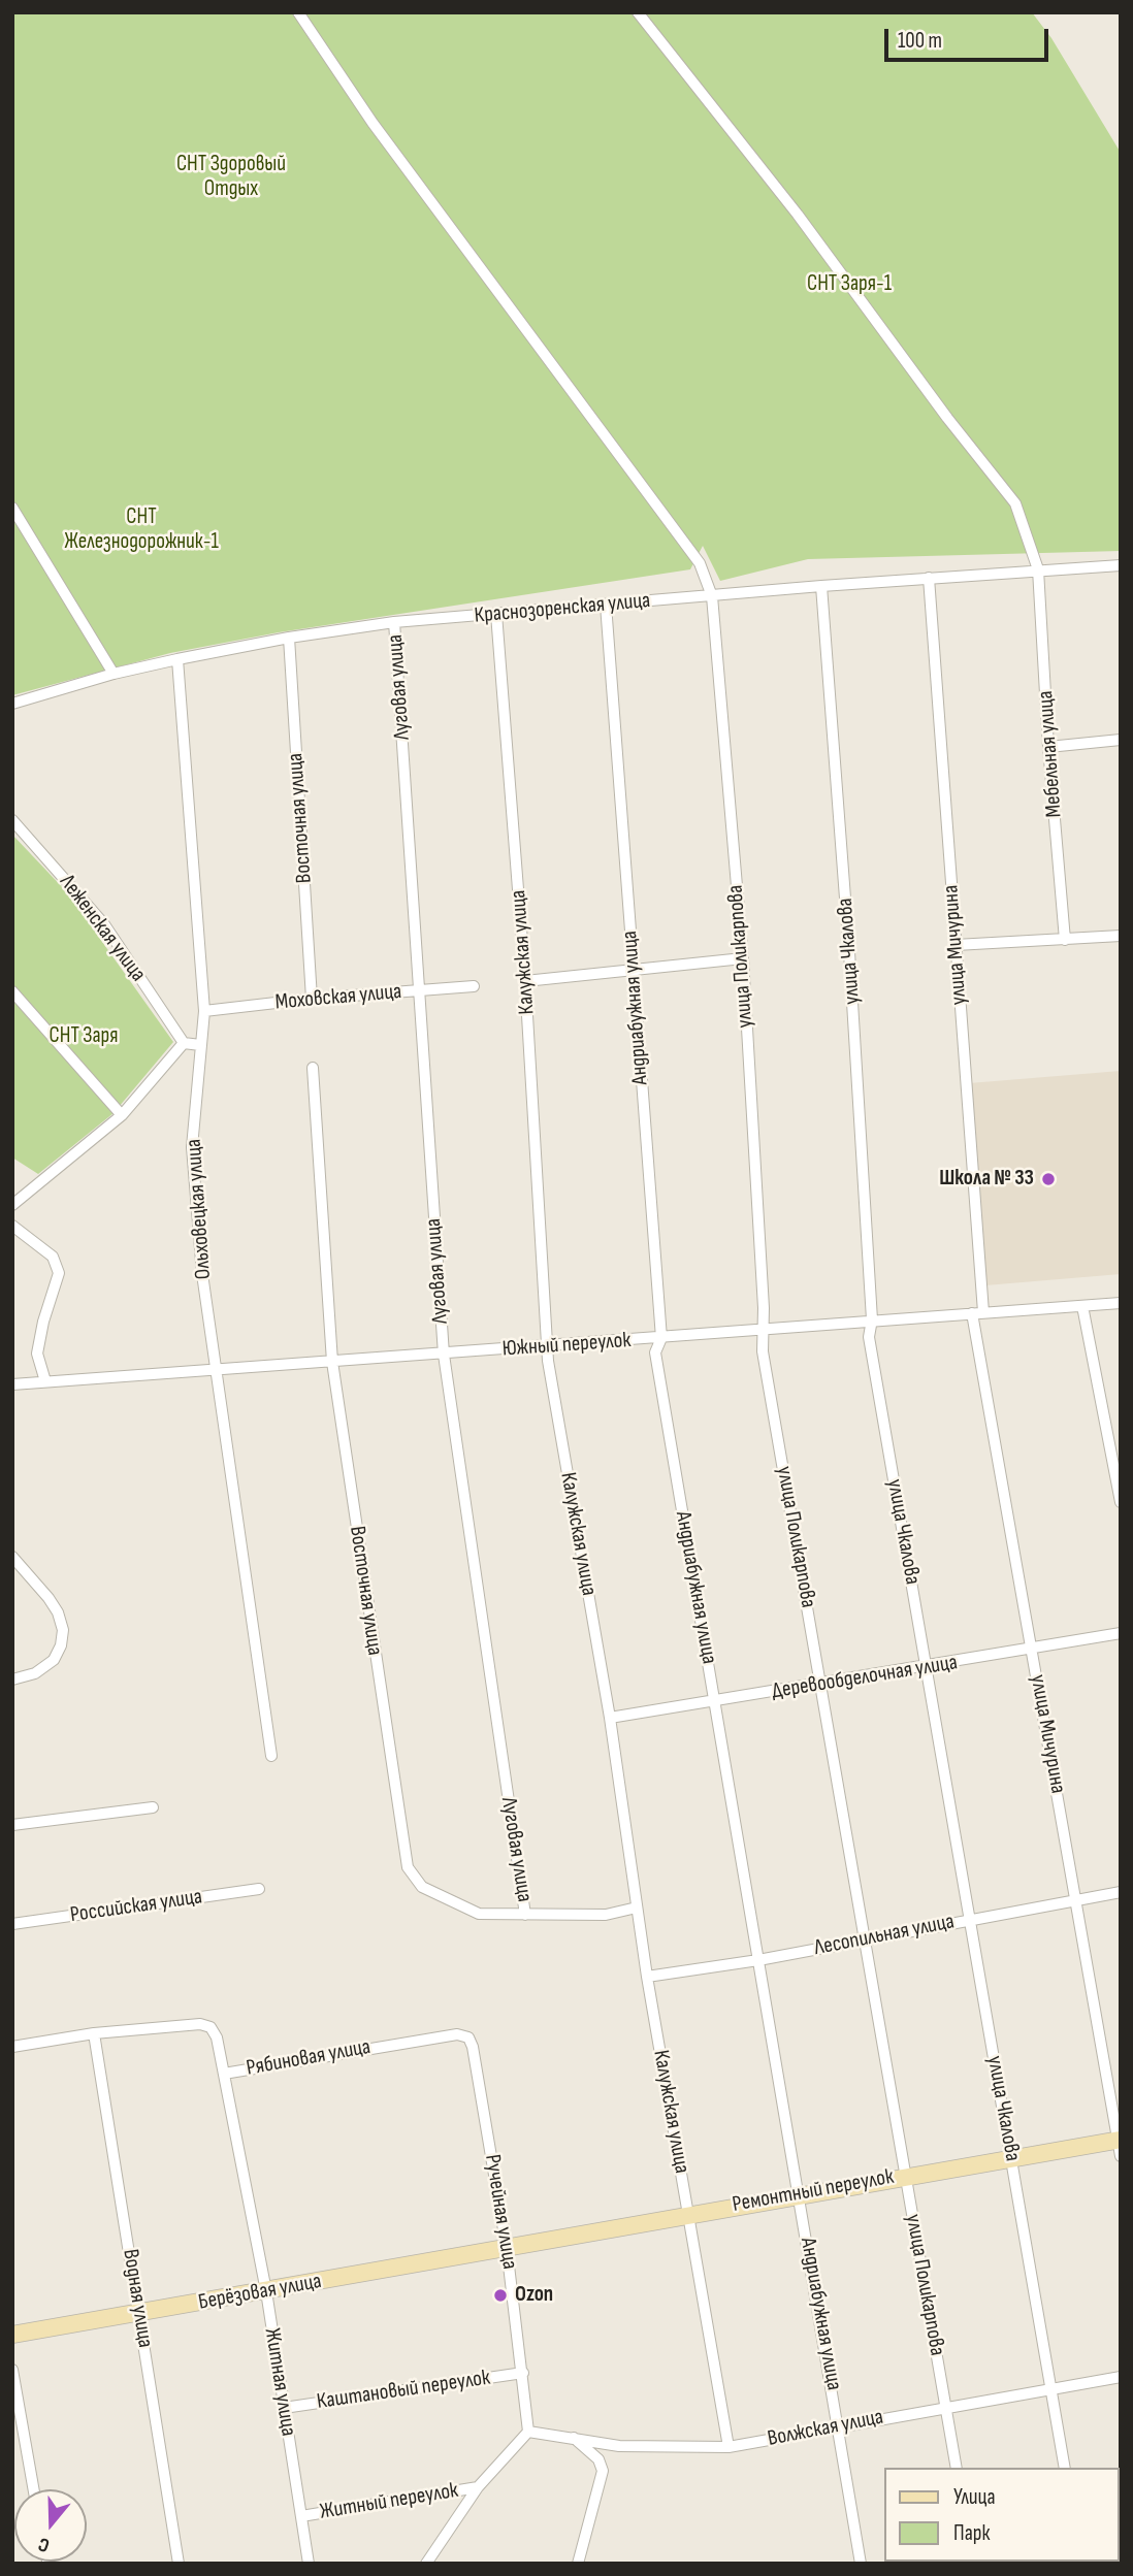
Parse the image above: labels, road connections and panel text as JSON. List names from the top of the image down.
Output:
{
  "streets": {
    "main road": ["Ремонтный переулок", "Берёзовая улица"],
    "street": [
      "Краснозоренская улица",
      "Луговая улица",
      "Мебельная улица",
      "Восточная улица",
      "Леженская улица",
      "улица Мичурина",
      "улица Чкалова",
      "Калужская улица",
      "улица Поликарпова",
      "Моховская улица",
      "Андриабужная улица",
      "Ольховецкая улица",
      "Южный переулок",
      "Деревообделочная улица",
      "Российская улица",
      "Лесопильная улица",
      "Рябиновая улица",
      "Ручейная улица",
      "Водная улица",
      "Житная улица",
      "Каштановый переулок",
      "Волжская улица",
      "Житный переулок"
    ]
  },
  "crossings": [
    ["Краснозоренская улица", "Луговая улица"],
    ["Краснозоренская улица", "Мебельная улица"],
    ["Краснозоренская улица", "Восточная улица"],
    ["Краснозоренская улица", "улица Мичурина"],
    ["Краснозоренская улица", "улица Чкалова"],
    ["Краснозоренская улица", "Калужская улица"],
    ["Краснозоренская улица", "улица Поликарпова"],
    ["Краснозоренская улица", "Андриабужная улица"],
    ["Краснозоренская улица", "Ольховецкая улица"],
    ["Луговая улица", "Восточная улица"],
    ["Луговая улица", "Моховская улица"],
    ["Луговая улица", "Южный переулок"],
    ["Восточная улица", "Калужская улица"],
    ["Восточная улица", "Моховская улица"],
    ["Восточная улица", "Южный переулок"],
    ["улица Мичурина", "Южный переулок"],
    ["улица Мичурина", "Деревообделочная улица"],
    ["улица Мичурина", "Лесопильная улица"],
    ["улица Мичурина", "Ремонтный переулок"],
    ["улица Чкалова", "Южный переулок"],
    ["улица Чкалова", "Деревообделочная улица"],
    ["улица Чкалова", "Лесопильная улица"],
    ["улица Чкалова", "Ремонтный переулок"],
    ["улица Чкалова", "Волжская улица"],
    ["Калужская улица", "Южный переулок"],
    ["Калужская улица", "Деревообделочная улица"],
    ["Калужская улица", "Лесопильная улица"],
    ["Калужская улица", "Ремонтный переулок"],
    ["Калужская улица", "Волжская улица"],
    ["улица Поликарпова", "Южный переулок"],
    ["улица Поликарпова", "Деревообделочная улица"],
    ["улица Поликарпова", "Лесопильная улица"],
    ["улица Поликарпова", "Ремонтный переулок"],
    ["улица Поликарпова", "Волжская улица"],
    ["Моховская улица", "Ольховецкая улица"],
    ["Андриабужная улица", "Южный переулок"],
    ["Андриабужная улица", "Деревообделочная улица"],
    ["Андриабужная улица", "Лесопильная улица"],
    ["Андриабужная улица", "Ремонтный переулок"],
    ["Андриабужная улица", "Волжская улица"],
    ["Ольховецкая улица", "Южный переулок"],
    ["Рябиновая улица", "Ручейная улица"],
    ["Рябиновая улица", "Водная улица"],
    ["Рябиновая улица", "Житная улица"],
    ["Ремонтный переулок", "Ручейная улица"],
    ["Ремонтный переулок", "Берёзовая улица"],
    ["Ручейная улица", "Берёзовая улица"],
    ["Ручейная улица", "Каштановый переулок"],
    ["Ручейная улица", "Волжская улица"],
    ["Берёзовая улица", "Водная улица"],
    ["Берёзовая улица", "Житная улица"],
    ["Житная улица", "Каштановый переулок"],
    ["Житная улица", "Житный переулок"]
  ],
  "parks": [
    "СНТ Здоровый Отдых",
    "СНТ Заря-1",
    "СНТ Железнодорожник-1",
    "СНТ Заря"
  ],
  "places": ["Школа № 33", "Ozon"],
  "legend": ["Улица", "Парк"],
  "scale_bar": "100 m",
  "north": "bottom"
}
